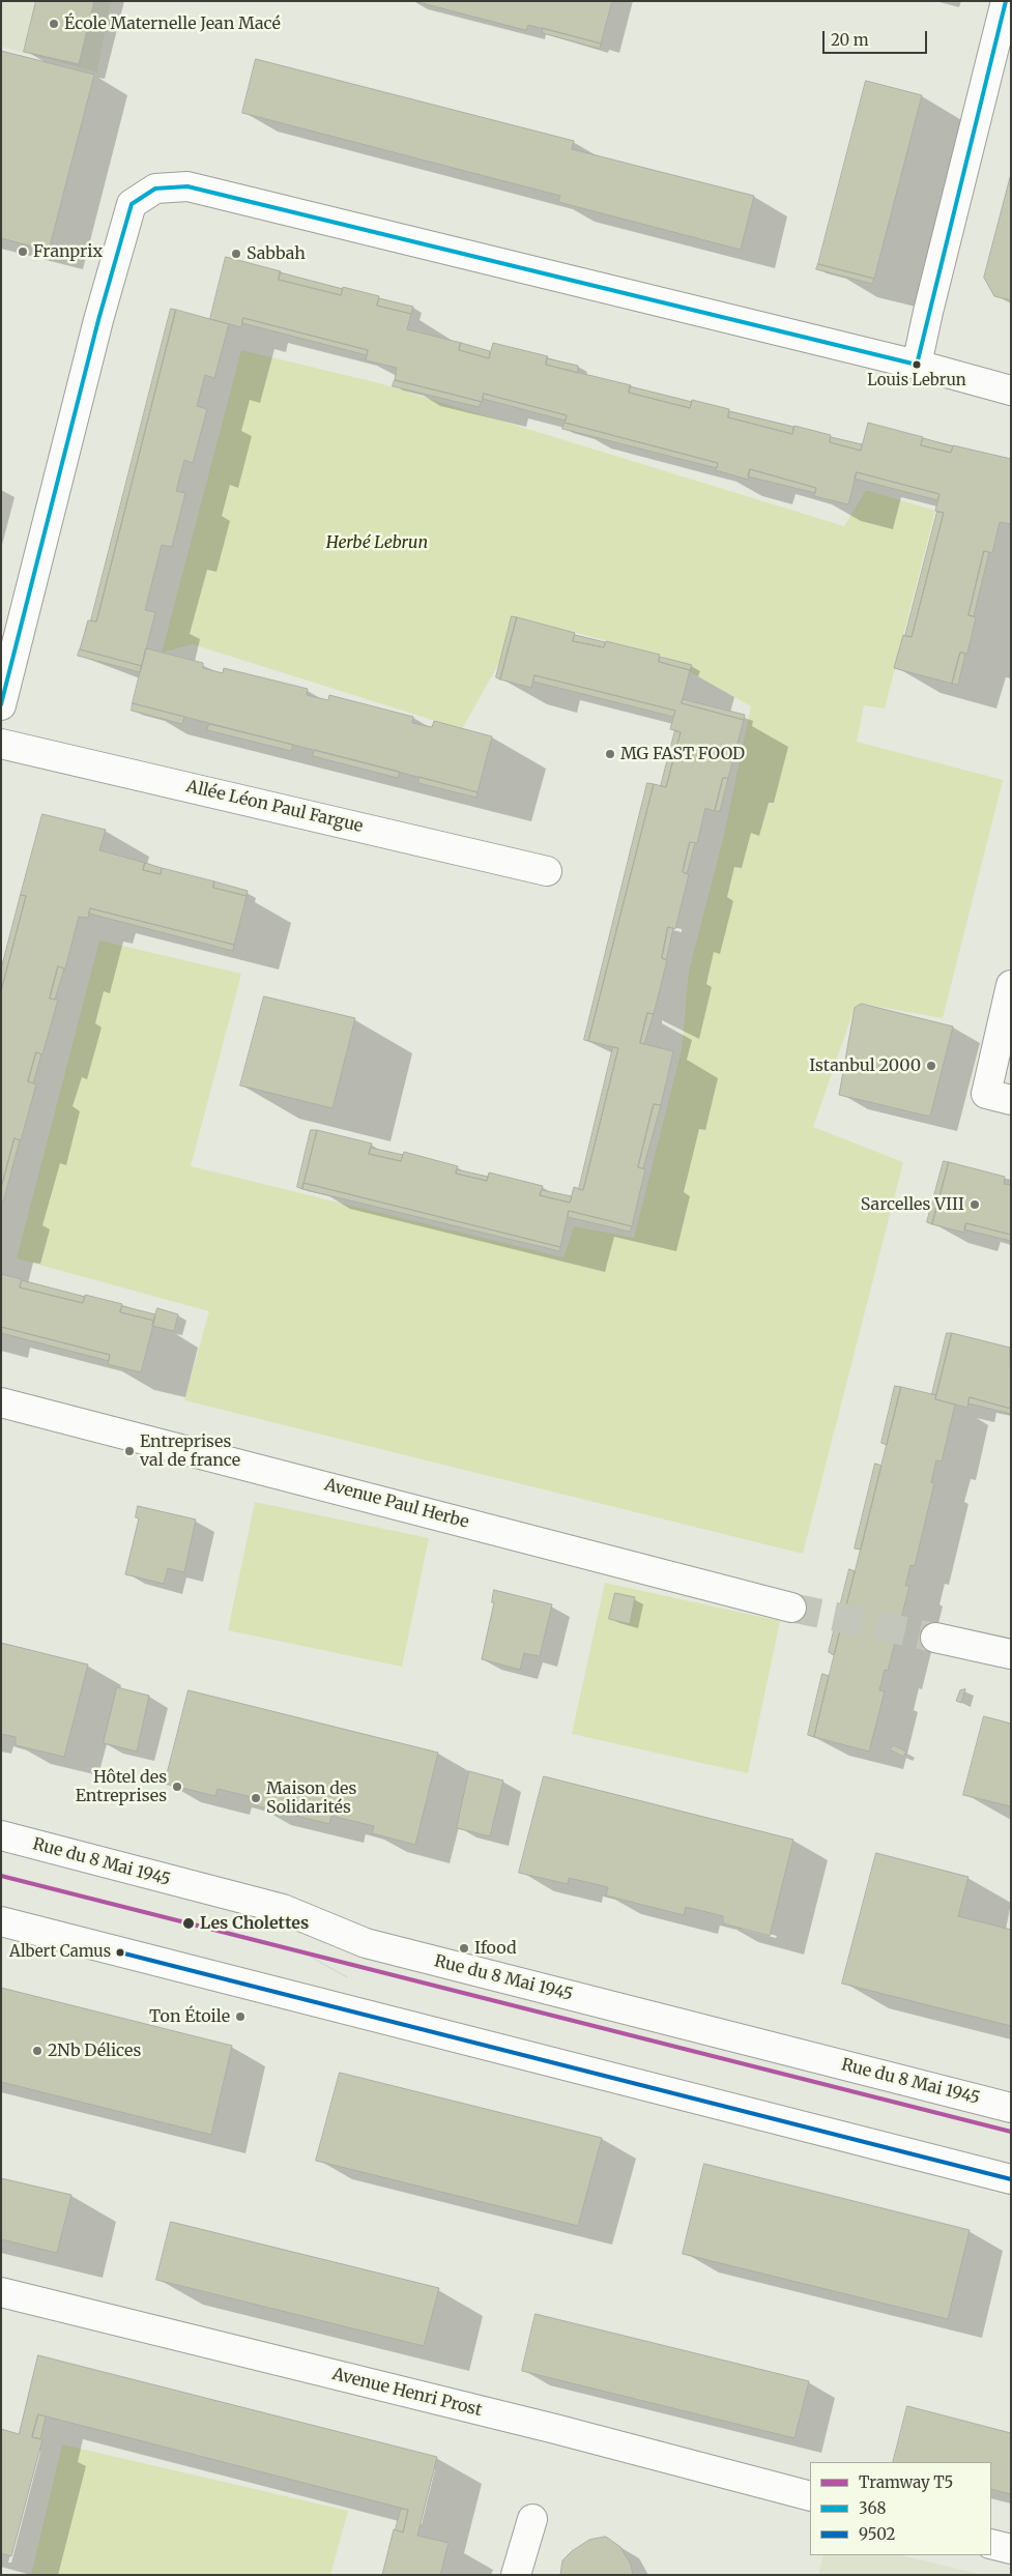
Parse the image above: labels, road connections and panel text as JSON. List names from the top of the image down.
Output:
{
  "streets": {
    "street": [
      "Allée Léon Paul Fargue",
      "Avenue Paul Herbe",
      "Rue du 8 Mai 1945",
      "Avenue Henri Prost"
    ]
  },
  "parks": ["Herbé Lebrun"],
  "places": [
    "École Maternelle Jean Macé",
    "Franprix",
    "Sabbah",
    "Louis Lebrun",
    "MG FAST FOOD",
    "Istanbul 2000",
    "Sarcelles VIII",
    "Entreprises val de france",
    "Hôtel des Entreprises",
    "Maison des Solidarités",
    "Les Cholettes",
    "Ifood",
    "Albert Camus",
    "Ton Étoile",
    "2Nb Délices"
  ],
  "lines": ["transit line 368", "tram line T5", "transit line 9502"],
  "legend": ["Tramway T5", "368", "9502"],
  "scale_bar": "20 m"
}
